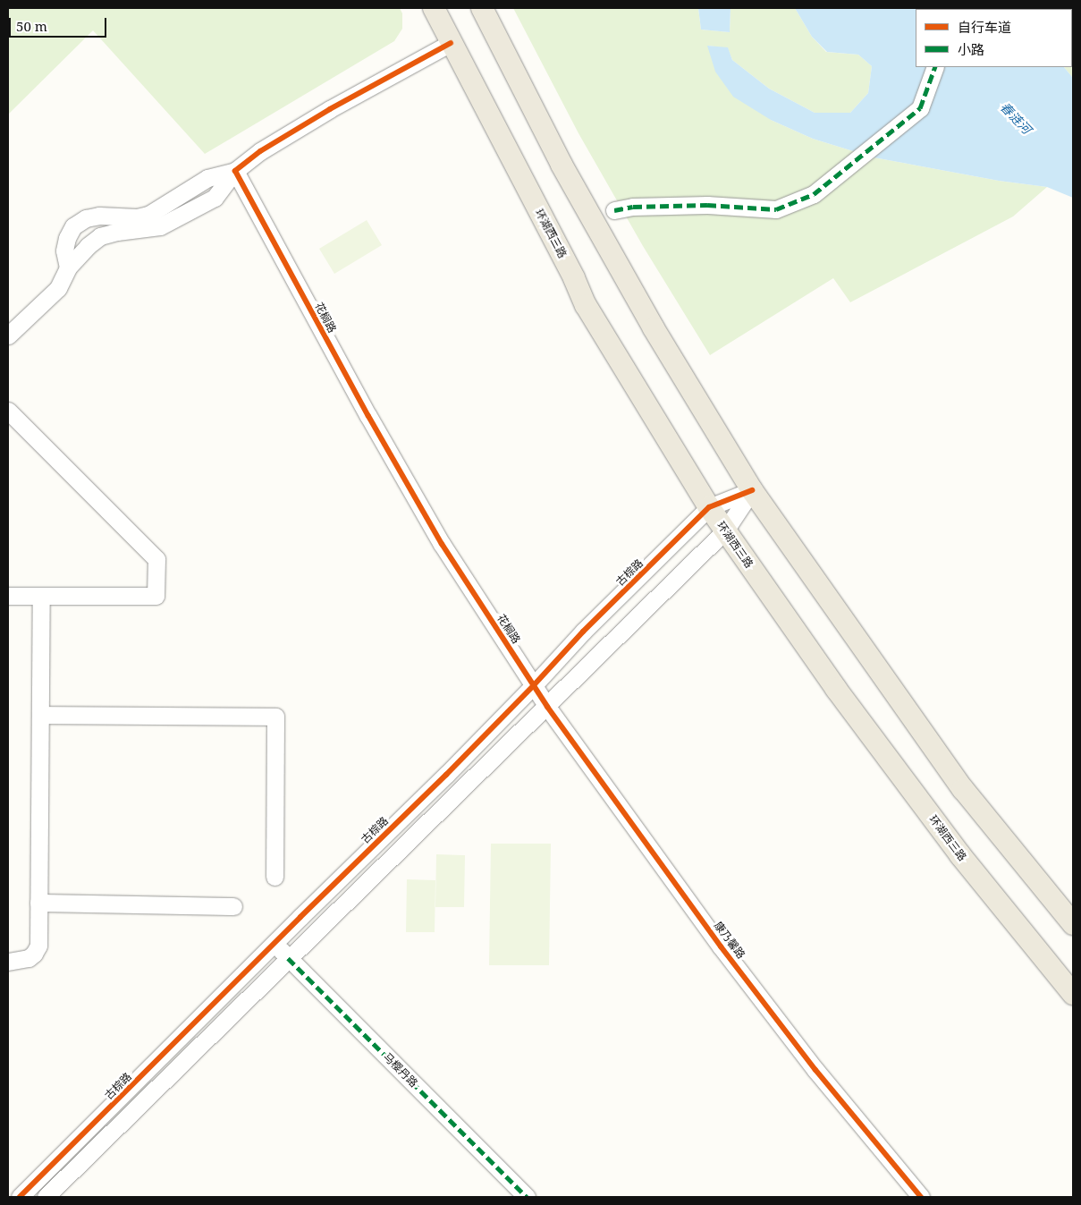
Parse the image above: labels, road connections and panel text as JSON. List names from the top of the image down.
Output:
{
  "streets": {
    "main road": ["环湖西三路"],
    "street": [
      "花榈路",
      "古棕路",
      "康乃馨路",
      "马樱丹路"
    ]
  },
  "crossings": [
    ["环湖西三路", "古棕路"],
    ["花榈路", "古棕路"],
    ["花榈路", "康乃馨路"],
    ["古棕路", "康乃馨路"],
    ["古棕路", "马樱丹路"]
  ],
  "water": ["春涟河"],
  "legend": ["自行车道", "小路"],
  "scale_bar": "50 m"
}
